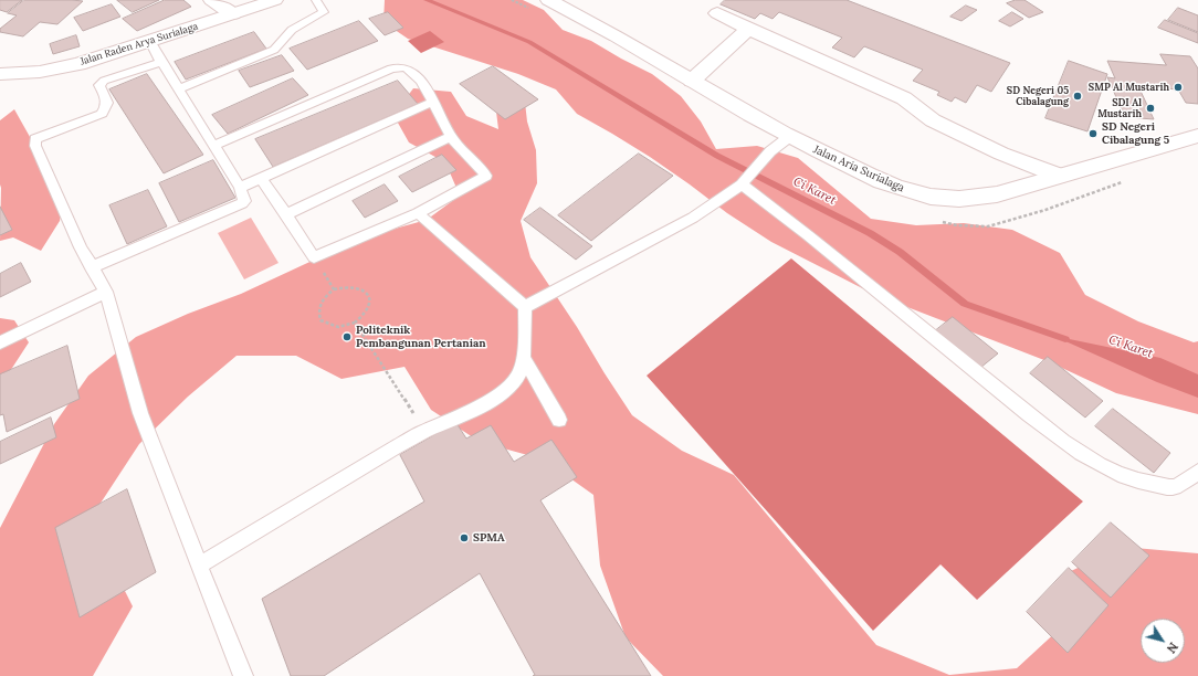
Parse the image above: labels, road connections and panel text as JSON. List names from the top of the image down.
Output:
{
  "streets": {
    "main road": ["Jalan Raden Arya Surialaga", "Jalan Aria Surialaga"]
  },
  "water": ["Ci Karet"],
  "places": [
    "SMP Al Mustarih",
    "SD Negeri 05 Cibalagung",
    "SDI Al Mustarih",
    "SD Negeri Cibalagung 5",
    "Politeknik Pembangunan Pertanian",
    "SPMA"
  ],
  "north": "bottom right"
}
